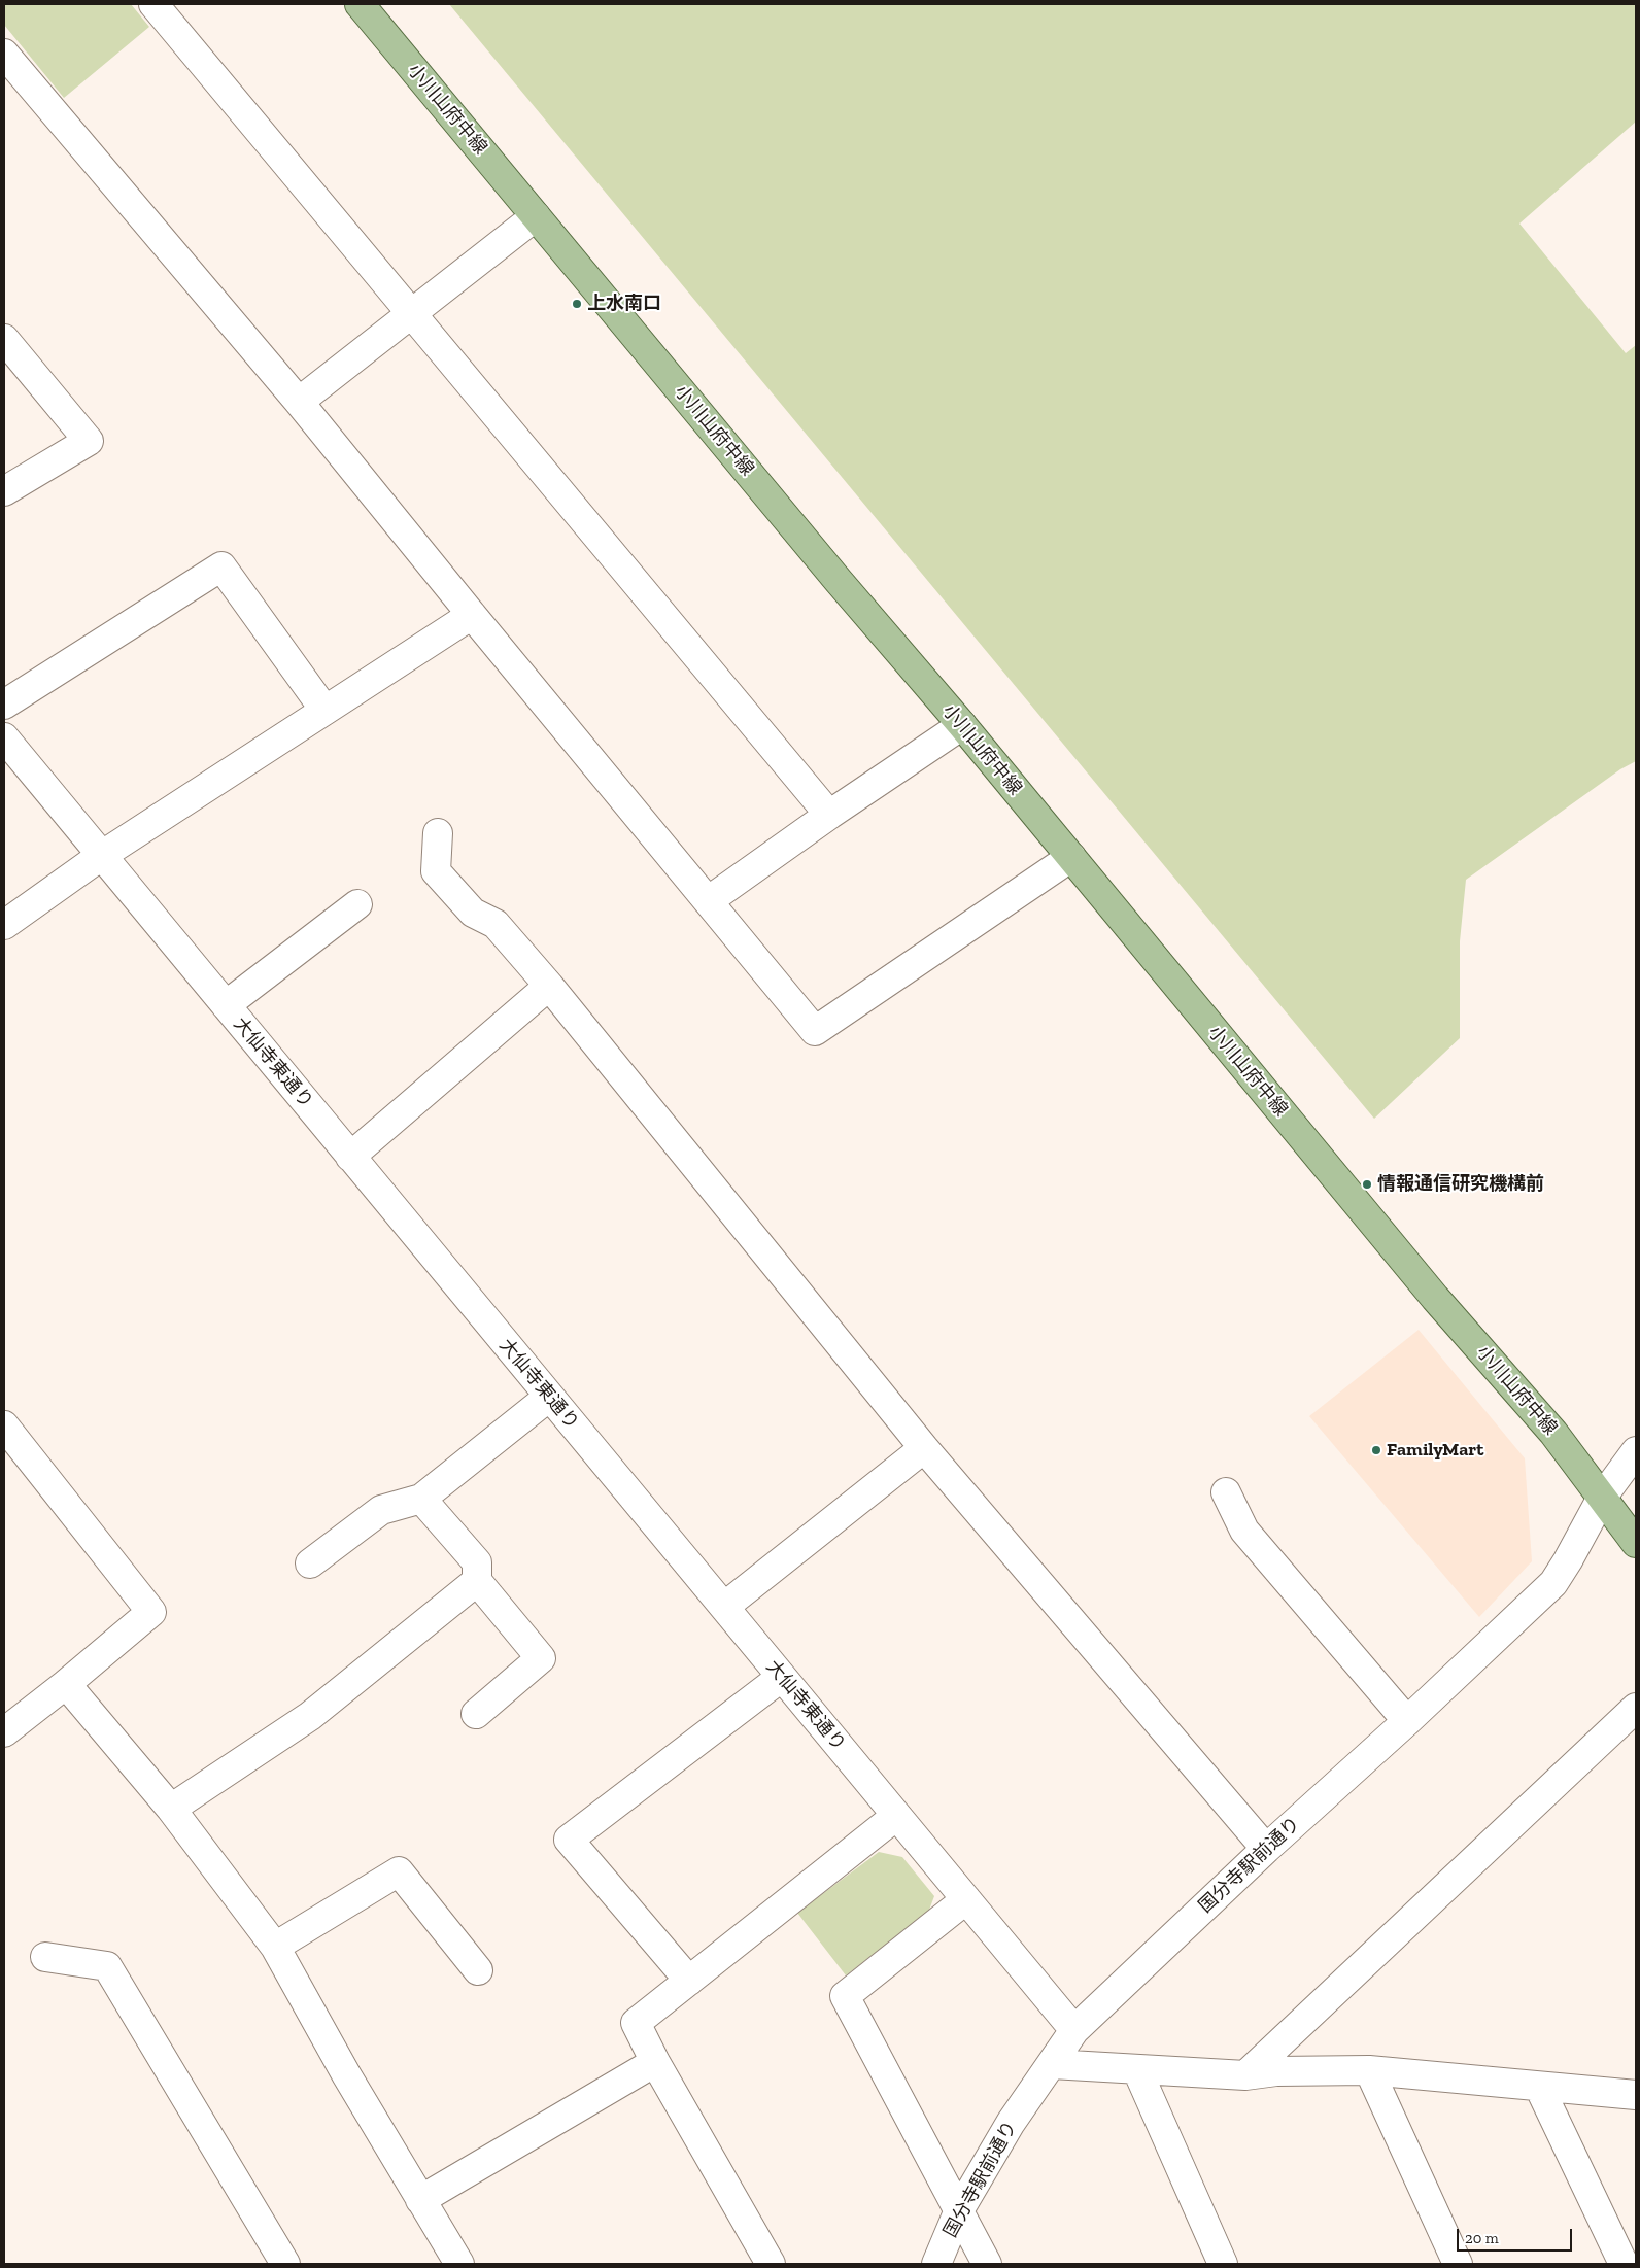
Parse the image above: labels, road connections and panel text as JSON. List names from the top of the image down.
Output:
{
  "streets": {
    "main road": ["小川山府中線"],
    "street": ["大仙寺東通り", "国分寺駅前通り"]
  },
  "crossings": [
    ["小川山府中線", "国分寺駅前通り"],
    ["大仙寺東通り", "国分寺駅前通り"]
  ],
  "places": ["上水南口", "情報通信研究機構前", "FamilyMart"],
  "scale_bar": "20 m"
}
